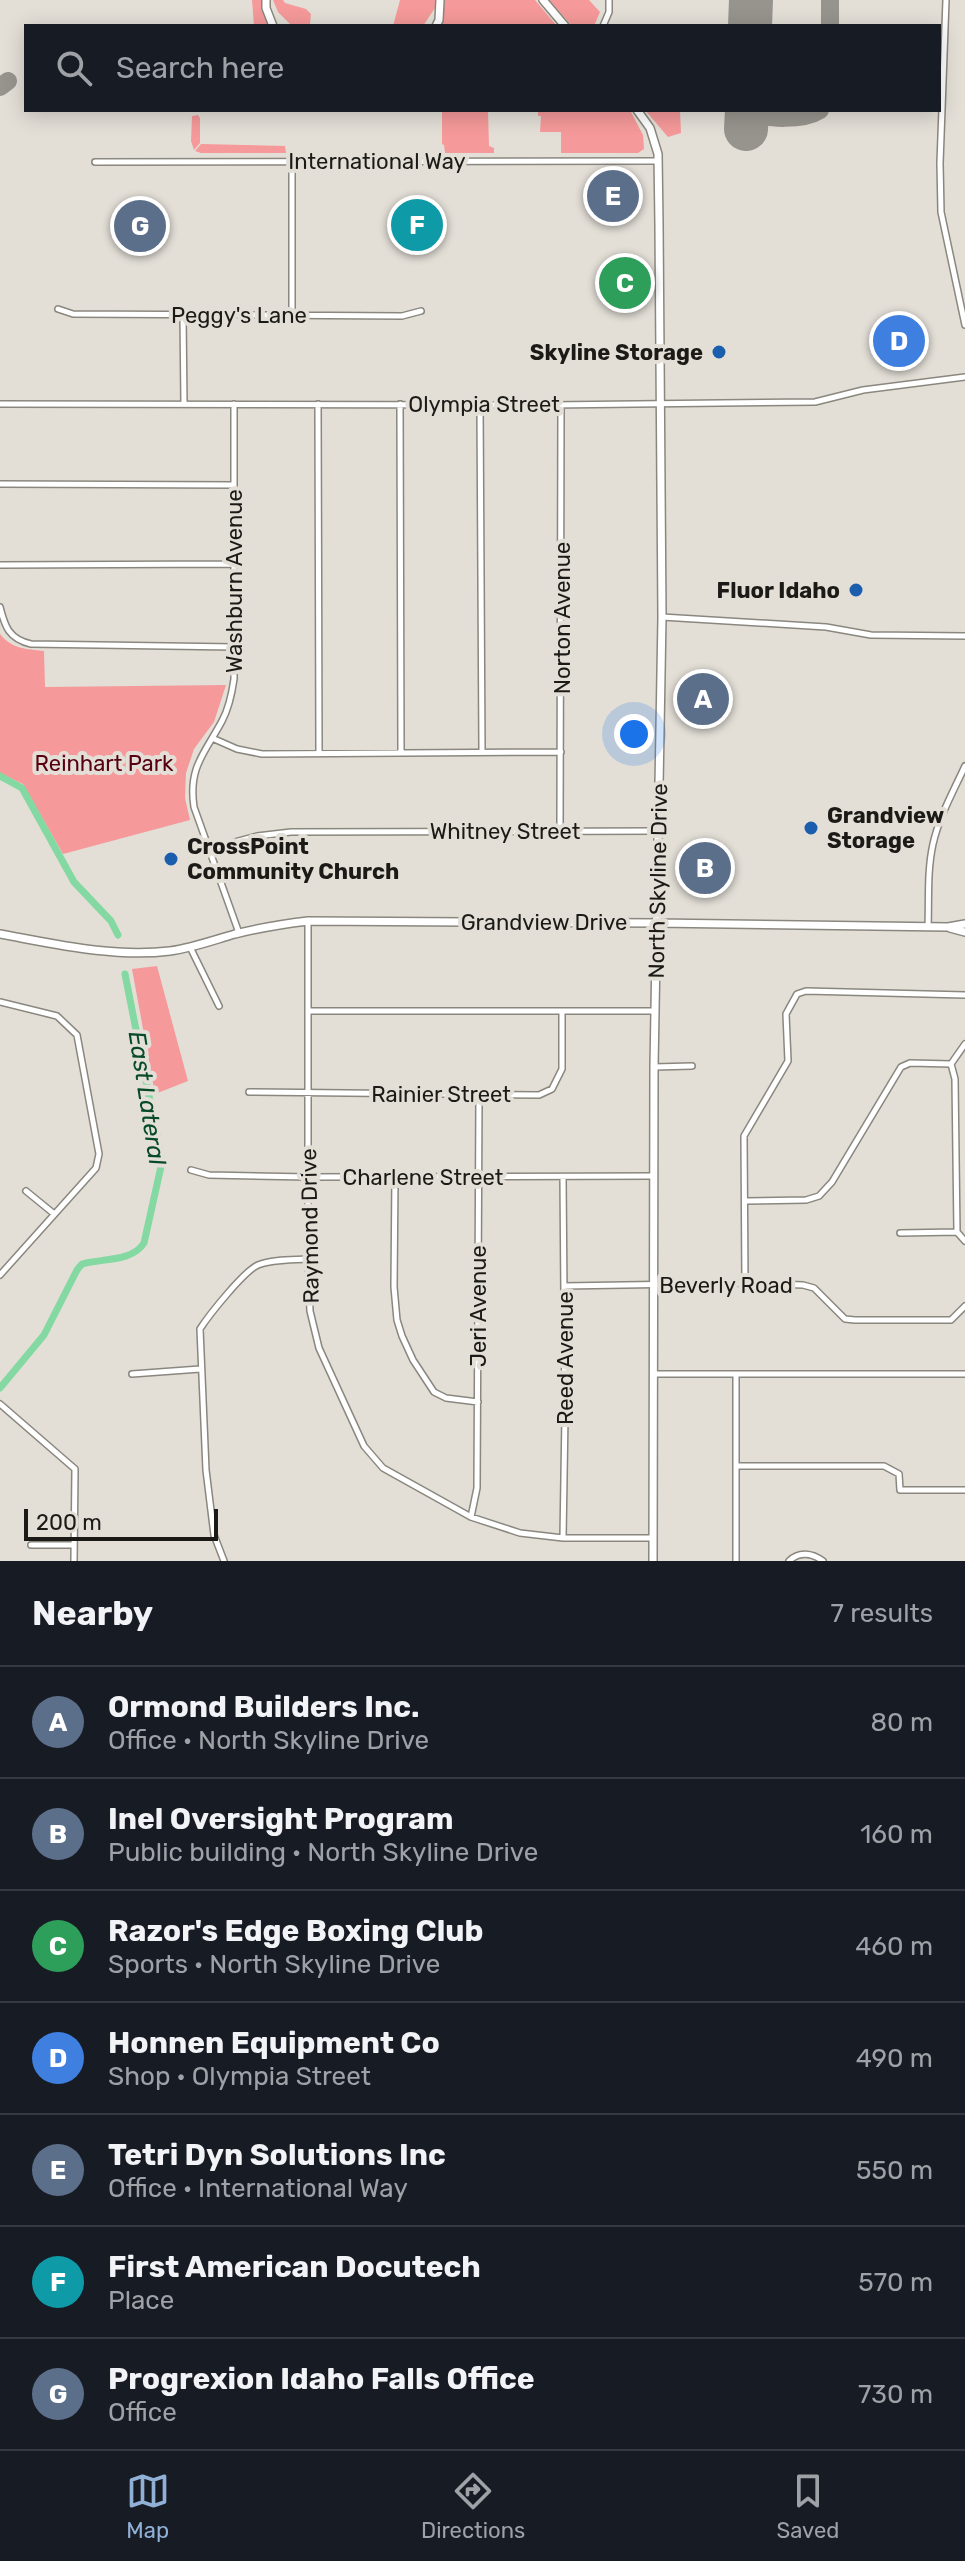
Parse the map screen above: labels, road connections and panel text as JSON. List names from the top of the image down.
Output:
{
  "streets": {
    "main road": ["North Skyline Drive", "Grandview Drive"],
    "street": [
      "International Way",
      "Peggy's Lane",
      "Olympia Street",
      "Washburn Avenue",
      "Norton Avenue",
      "Whitney Street",
      "Rainier Street",
      "Charlene Street",
      "Raymond Drive",
      "Beverly Road",
      "Jeri Avenue",
      "Reed Avenue"
    ]
  },
  "crossings": [
    ["International Way", "North Skyline Drive"],
    ["Olympia Street", "Washburn Avenue"],
    ["Olympia Street", "Norton Avenue"],
    ["Olympia Street", "North Skyline Drive"],
    ["Washburn Avenue", "Whitney Street"],
    ["Washburn Avenue", "Grandview Drive"],
    ["Norton Avenue", "Whitney Street"],
    ["Whitney Street", "North Skyline Drive"],
    ["North Skyline Drive", "Grandview Drive"],
    ["North Skyline Drive", "Charlene Street"],
    ["North Skyline Drive", "Raymond Drive"],
    ["North Skyline Drive", "Beverly Road"],
    ["Grandview Drive", "Raymond Drive"],
    ["Rainier Street", "Raymond Drive"],
    ["Rainier Street", "Jeri Avenue"],
    ["Charlene Street", "Raymond Drive"],
    ["Charlene Street", "Jeri Avenue"],
    ["Charlene Street", "Reed Avenue"],
    ["Raymond Drive", "Jeri Avenue"],
    ["Raymond Drive", "Reed Avenue"],
    ["Beverly Road", "Reed Avenue"]
  ],
  "water": ["East Lateral"],
  "parks": ["Reinhart Park"],
  "places": [
    "Skyline Storage",
    "Fluor Idaho",
    "Grandview Storage",
    "CrossPoint Community Church"
  ],
  "scale_bar": "200 m",
  "page": {
    "search": "Search here",
    "pins": [
      "E",
      "F",
      "G",
      "C",
      "D",
      "A",
      "B"
    ],
    "scale": "200 m",
    "heading": ["Nearby", "7 results"],
    "list": [
      {
        "mark": "A",
        "name": "Ormond Builders Inc.",
        "note": "Office · North Skyline Drive",
        "value": "80 m"
      },
      {
        "mark": "B",
        "name": "Inel Oversight Program",
        "note": "Public building · North Skyline Drive",
        "value": "160 m"
      },
      {
        "mark": "C",
        "name": "Razor's Edge Boxing Club",
        "note": "Sports · North Skyline Drive",
        "value": "460 m"
      },
      {
        "mark": "D",
        "name": "Honnen Equipment Co",
        "note": "Shop · Olympia Street",
        "value": "490 m"
      },
      {
        "mark": "E",
        "name": "Tetri Dyn Solutions Inc",
        "note": "Office · International Way",
        "value": "550 m"
      },
      {
        "mark": "F",
        "name": "First American Docutech",
        "note": "Place",
        "value": "570 m"
      },
      {
        "mark": "G",
        "name": "Progrexion Idaho Falls Office",
        "note": "Office",
        "value": "730 m"
      }
    ],
    "nav": ["Map", "Directions", "Saved"]
  }
}
